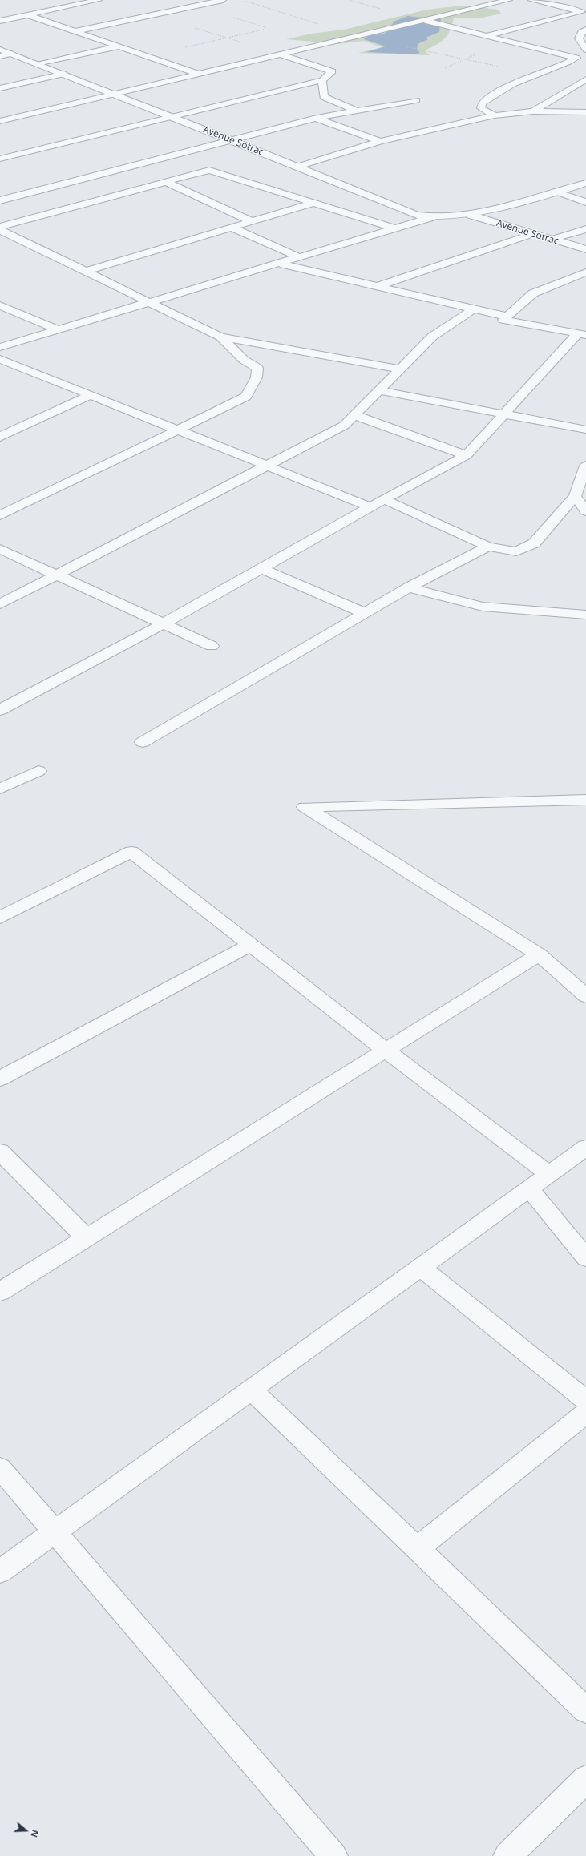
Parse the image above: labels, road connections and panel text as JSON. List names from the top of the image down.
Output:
{
  "streets": {
    "street": ["Avenue Sotrac"]
  },
  "north": "right"
}
